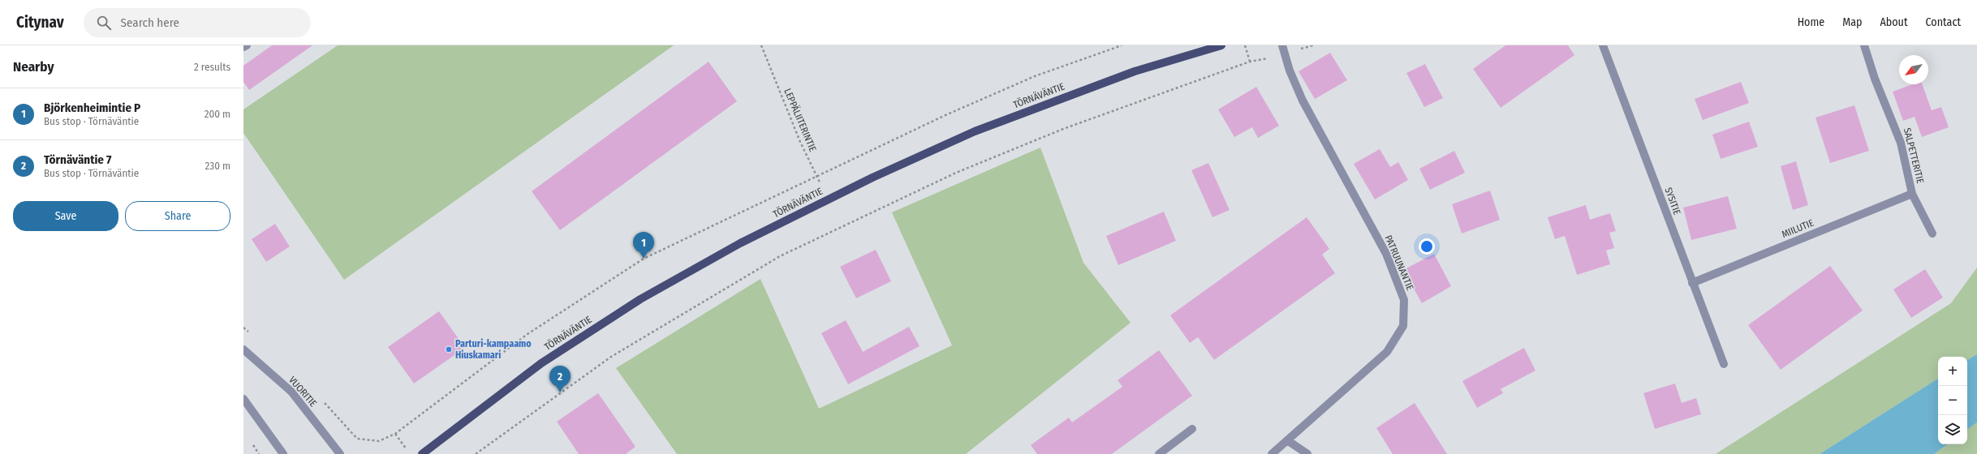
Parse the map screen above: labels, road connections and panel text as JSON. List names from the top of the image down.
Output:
{
  "streets": {
    "main road": ["TÖRNÄVÄNTIE"],
    "street": [
      "SALPETTERITIE",
      "SYSITIE",
      "MIILUTIE",
      "PATRUUNANTIE",
      "VUORITIE"
    ],
    "path": ["LEPPÄLIITERINTIE"]
  },
  "crossings": [
    ["TÖRNÄVÄNTIE", "LEPPÄLIITERINTIE"],
    ["SALPETTERITIE", "MIILUTIE"],
    ["SYSITIE", "MIILUTIE"]
  ],
  "places": ["Parturi-kampaamo Hiuskamari"],
  "north": "bottom left",
  "page": {
    "header": "Citynav",
    "search": "Search here",
    "nav": [
      "Home",
      "Map",
      "About",
      "Contact"
    ],
    "heading": ["Nearby", "2 results"],
    "list": [
      {
        "mark": "1",
        "name": "Björkenheimintie P",
        "note": "Bus stop · Törnäväntie",
        "value": "200 m"
      },
      {
        "mark": "2",
        "name": "Törnäväntie 7",
        "note": "Bus stop · Törnäväntie",
        "value": "230 m"
      }
    ],
    "buttons": ["Save", "Share"],
    "pins": ["1", "2"],
    "map_buttons": ["+", "−"]
  }
}
